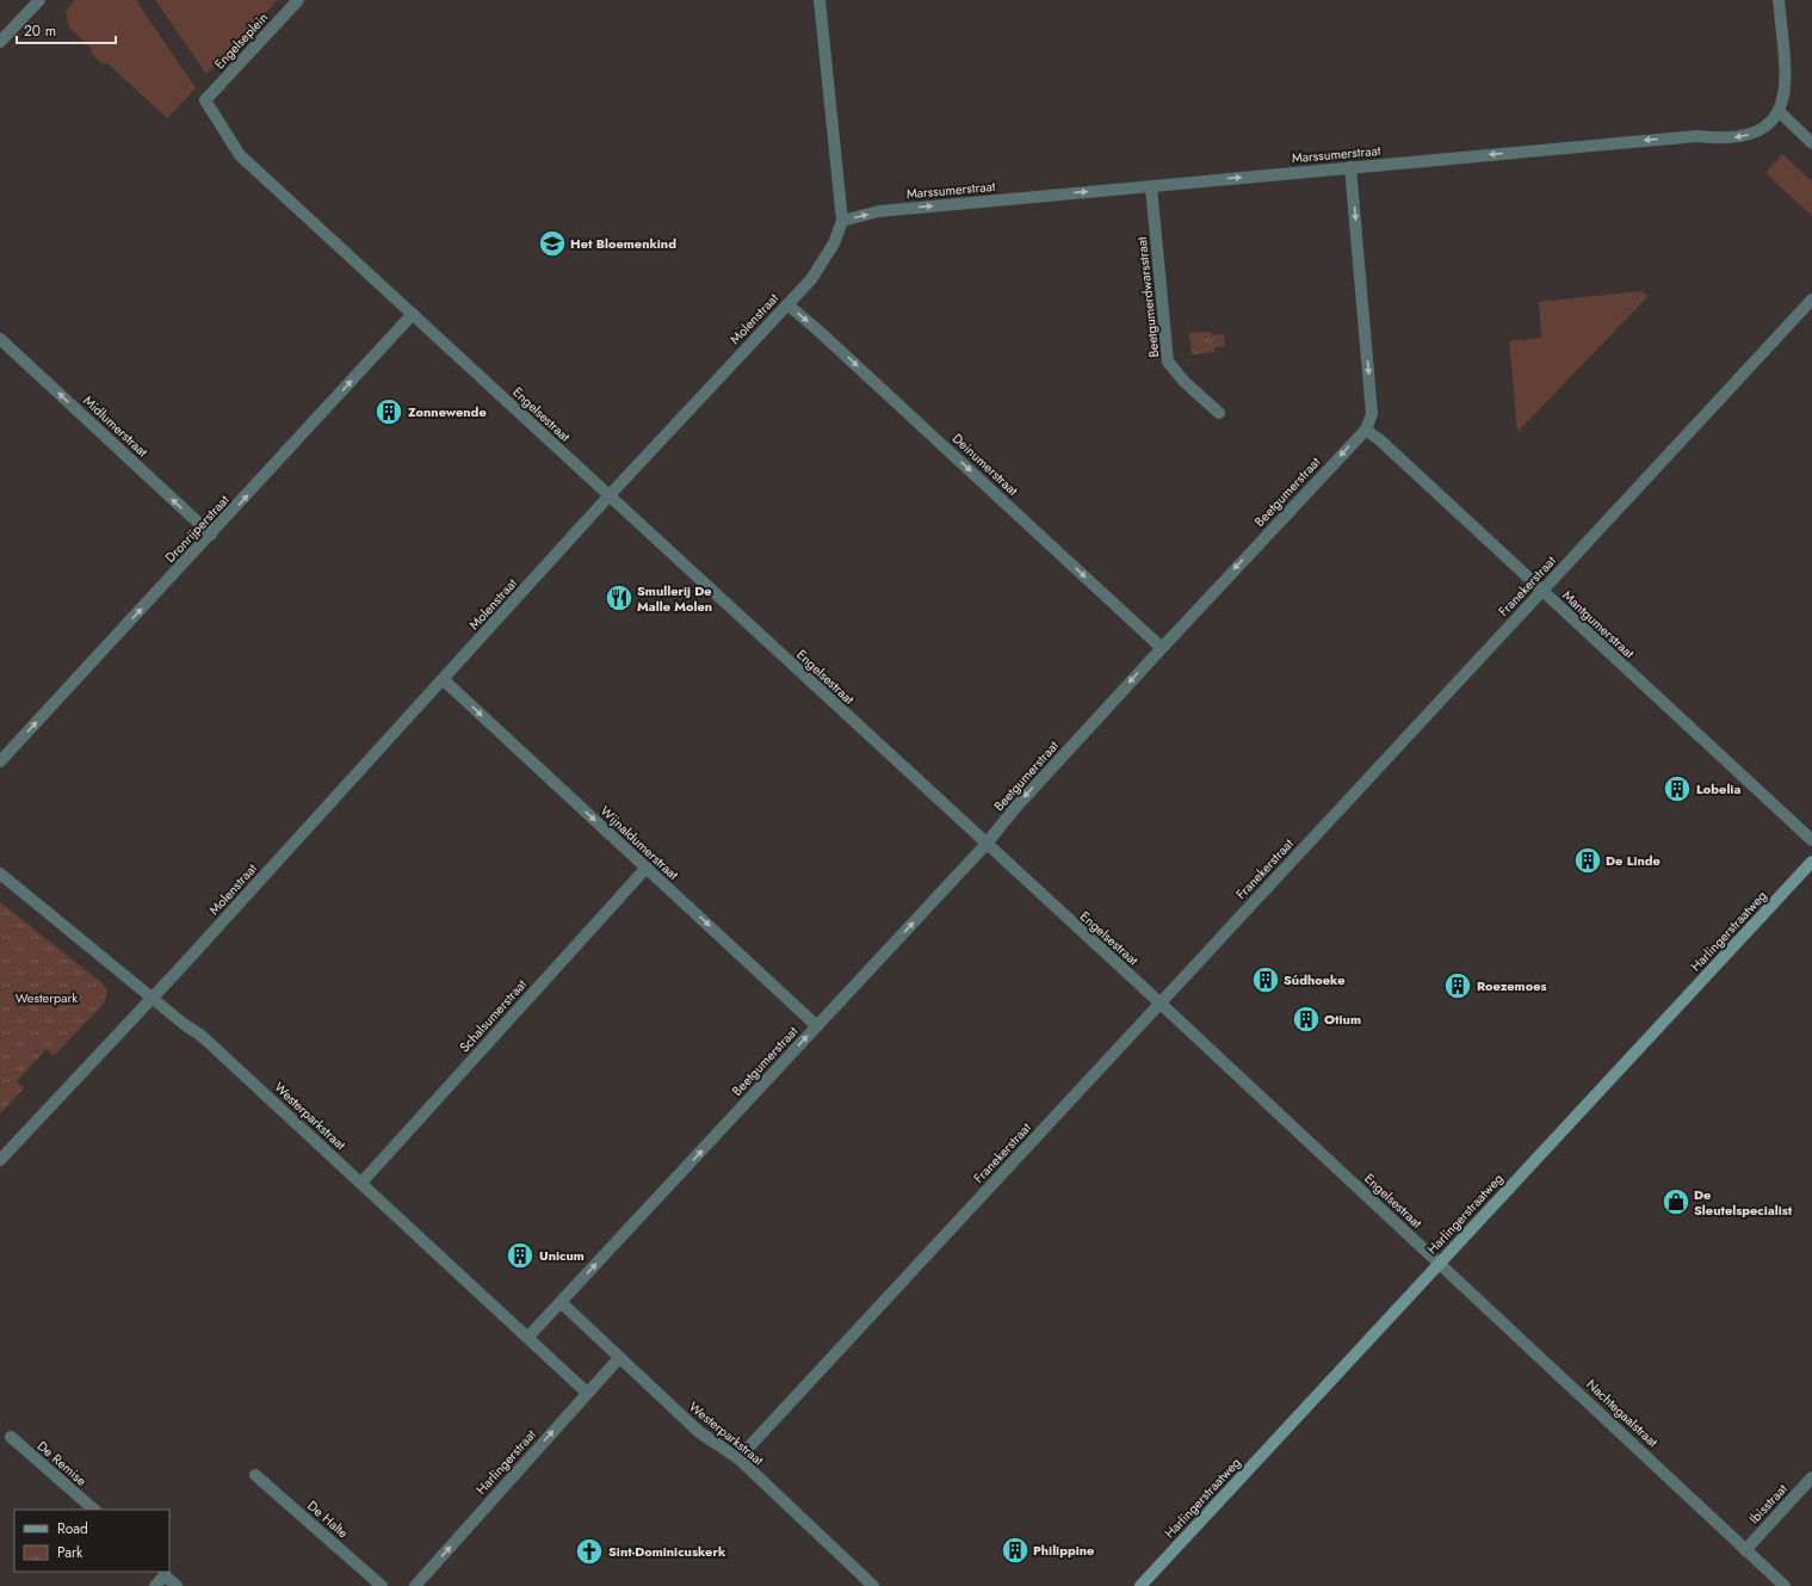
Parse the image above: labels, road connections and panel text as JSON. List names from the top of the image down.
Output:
{
  "streets": {
    "main road": ["Harlingerstraatweg"],
    "street": [
      "Engelseplein",
      "Marssumerstraat",
      "Beetgumerdwarsstraat",
      "Molenstraat",
      "Engelsestraat",
      "Midlumerstraat",
      "Deinumerstraat",
      "Beetgumerstraat",
      "Dronrijperstraat",
      "Franekerstraat",
      "Mantgumerstraat",
      "Wijnaldumerstraat",
      "Schalsumerstraat",
      "Westerparkstraat",
      "Nachtegaalstraat",
      "Harlingerstraat",
      "De Remise",
      "Ibisstraat",
      "De Halte"
    ]
  },
  "crossings": [
    ["Engelseplein", "Engelsestraat"],
    ["Marssumerstraat", "Beetgumerdwarsstraat"],
    ["Marssumerstraat", "Molenstraat"],
    ["Molenstraat", "Engelsestraat"],
    ["Molenstraat", "Deinumerstraat"],
    ["Molenstraat", "Wijnaldumerstraat"],
    ["Molenstraat", "Westerparkstraat"],
    ["Engelsestraat", "Beetgumerstraat"],
    ["Engelsestraat", "Dronrijperstraat"],
    ["Engelsestraat", "Franekerstraat"],
    ["Engelsestraat", "Harlingerstraatweg"],
    ["Engelsestraat", "Nachtegaalstraat"],
    ["Midlumerstraat", "Dronrijperstraat"],
    ["Deinumerstraat", "Beetgumerstraat"],
    ["Beetgumerstraat", "Mantgumerstraat"],
    ["Beetgumerstraat", "Wijnaldumerstraat"],
    ["Beetgumerstraat", "Westerparkstraat"],
    ["Franekerstraat", "Mantgumerstraat"],
    ["Franekerstraat", "Westerparkstraat"],
    ["Wijnaldumerstraat", "Schalsumerstraat"],
    ["Harlingerstraatweg", "Nachtegaalstraat"],
    ["Schalsumerstraat", "Westerparkstraat"],
    ["Westerparkstraat", "Harlingerstraat"],
    ["Nachtegaalstraat", "Ibisstraat"]
  ],
  "one_way": [
    "Midlumerstraat",
    "Deinumerstraat",
    "Dronrijperstraat",
    "Wijnaldumerstraat",
    "Harlingerstraat"
  ],
  "parks": ["Westerpark"],
  "places": {
    "school or university": ["Het Bloemenkind"],
    "building": [
      "Zonnewende",
      "Lobelia",
      "De Linde",
      "Súdhoeke",
      "Roezemoes",
      "Otium",
      "Unicum",
      "Philippine"
    ],
    "restaurant": ["Smullerij De Malle Molen"],
    "shop": ["De Sleutelspecialist"],
    "church": ["Sint-Dominicuskerk"]
  },
  "legend": ["Road", "Park"],
  "scale_bar": "20 m"
}
